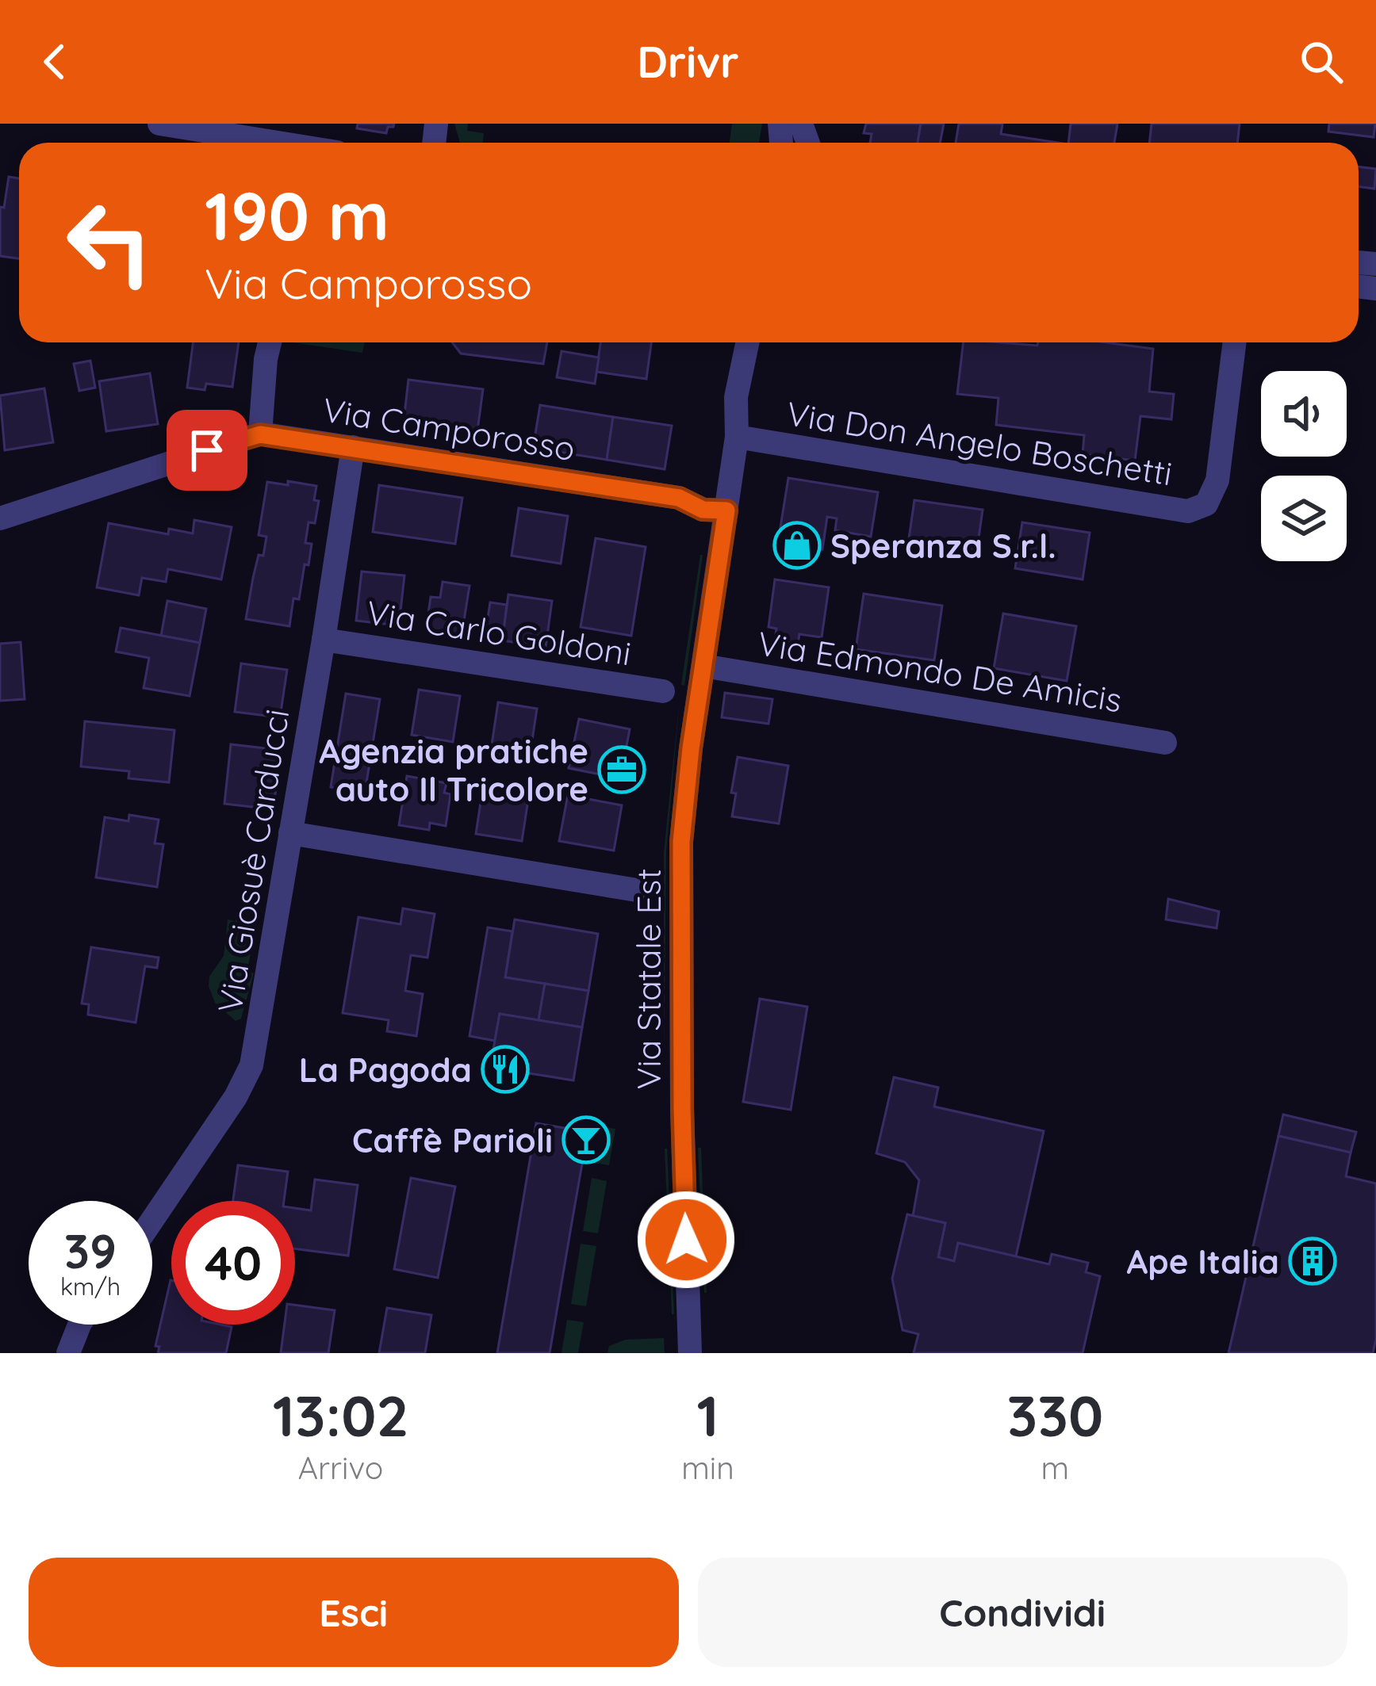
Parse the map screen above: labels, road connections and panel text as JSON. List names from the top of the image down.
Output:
{
  "streets": {
    "street": [
      "Via Camporosso",
      "Via Don Angelo Boschetti",
      "Via Carlo Goldoni",
      "Via Edmondo De Amicis",
      "Via Giosuè Carducci",
      "Via Statale Est"
    ]
  },
  "crossings": [
    ["Via Camporosso", "Via Giosuè Carducci"],
    ["Via Camporosso", "Via Statale Est"],
    ["Via Don Angelo Boschetti", "Via Statale Est"],
    ["Via Carlo Goldoni", "Via Giosuè Carducci"],
    ["Via Edmondo De Amicis", "Via Statale Est"]
  ],
  "places": {
    "shop": ["Speranza S.r.l."],
    "office": ["Agenzia pratiche auto Il Tricolore"],
    "restaurant": ["La Pagoda"],
    "bar": ["Caffè Parioli"],
    "building": ["Ape Italia"]
  },
  "page": {
    "header": "Drivr",
    "turn": ["190 m", "Via Camporosso"],
    "speed": "39 km/h",
    "limit": "40",
    "eta": [
      "13:02",
      "Arrivo",
      "1",
      "min",
      "330",
      "m"
    ],
    "buttons": ["Esci", "Condividi"]
  }
}
